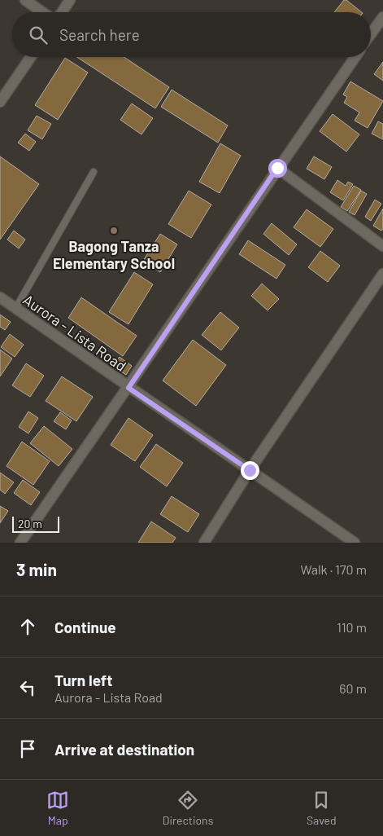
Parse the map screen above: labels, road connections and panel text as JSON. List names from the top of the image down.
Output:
{
  "streets": {
    "street": ["Aurora - Lista Road"]
  },
  "places": ["Bagong Tanza Elementary School"],
  "scale_bar": "20 m",
  "page": {
    "search": "Search here",
    "scale": "20 m",
    "heading": ["3 min", "Walk · 170 m"],
    "list": [
      ["Continue", "110 m"],
      ["Turn left", "Aurora - Lista Road", "60 m"],
      "Arrive at destination"
    ],
    "nav": ["Map", "Directions", "Saved"]
  }
}
